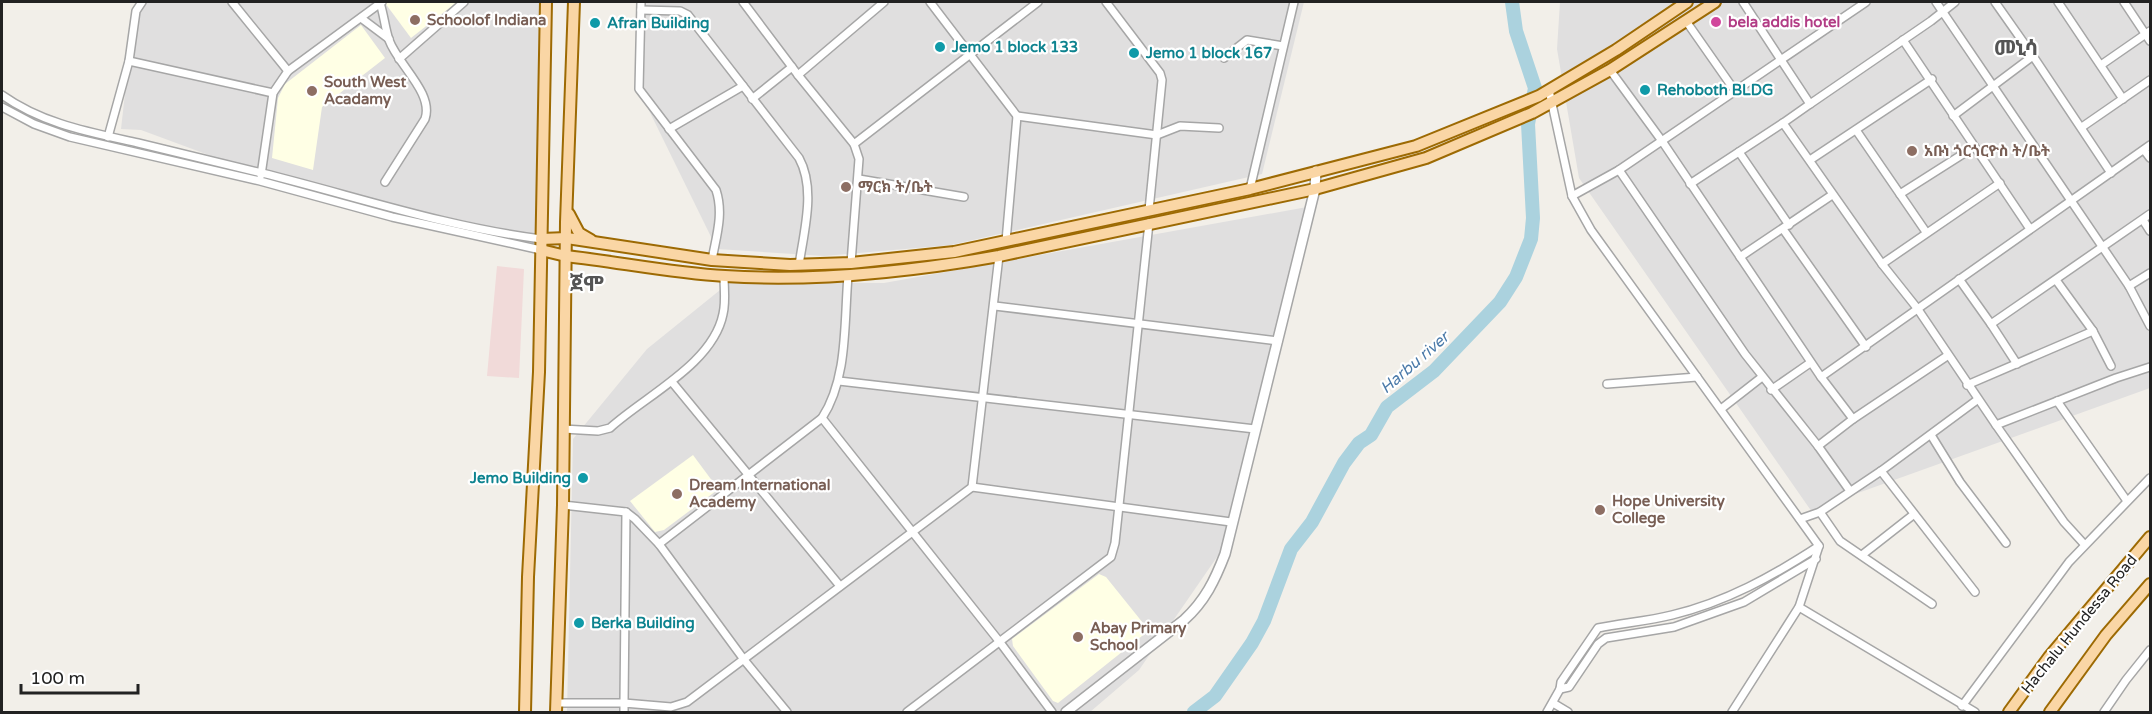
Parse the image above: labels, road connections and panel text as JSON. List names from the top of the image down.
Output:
{
  "streets": {
    "main road": ["Hachalu Hundessa Road"]
  },
  "districts": ["መኒሳ", "ጀሞ"],
  "water": ["Harbu river"],
  "places": [
    "Schoolof Indiana",
    "bela addis hotel",
    "Afran Building",
    "Jemo 1 block 133",
    "Jemo 1 block 167",
    "Rehoboth BLDG",
    "South West Acadamy",
    "አቡነ ጎርጎርዮስ ት/ቤት",
    "ማርክ ት/ቤት",
    "Jemo Building",
    "Dream International Academy",
    "Hope University College",
    "Berka Building",
    "Abay Primary School"
  ],
  "scale_bar": "100 m"
}
